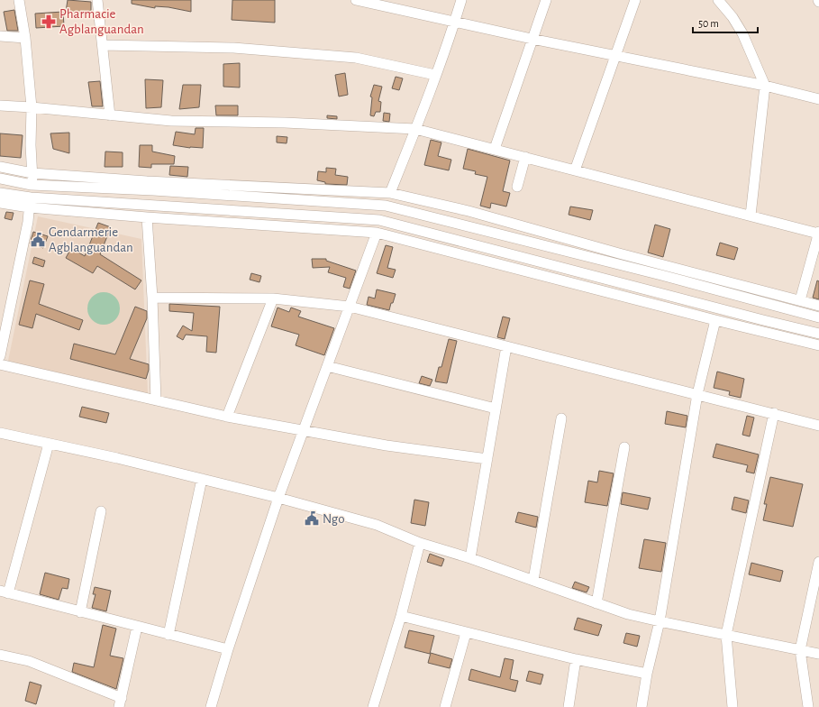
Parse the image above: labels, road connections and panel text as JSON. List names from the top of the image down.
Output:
{
  "places": {
    "pharmacy": ["Pharmacie Agblanguandan"],
    "public building": ["Gendarmerie Agblanguandan", "Ngo"]
  },
  "scale_bar": "50 m"
}
